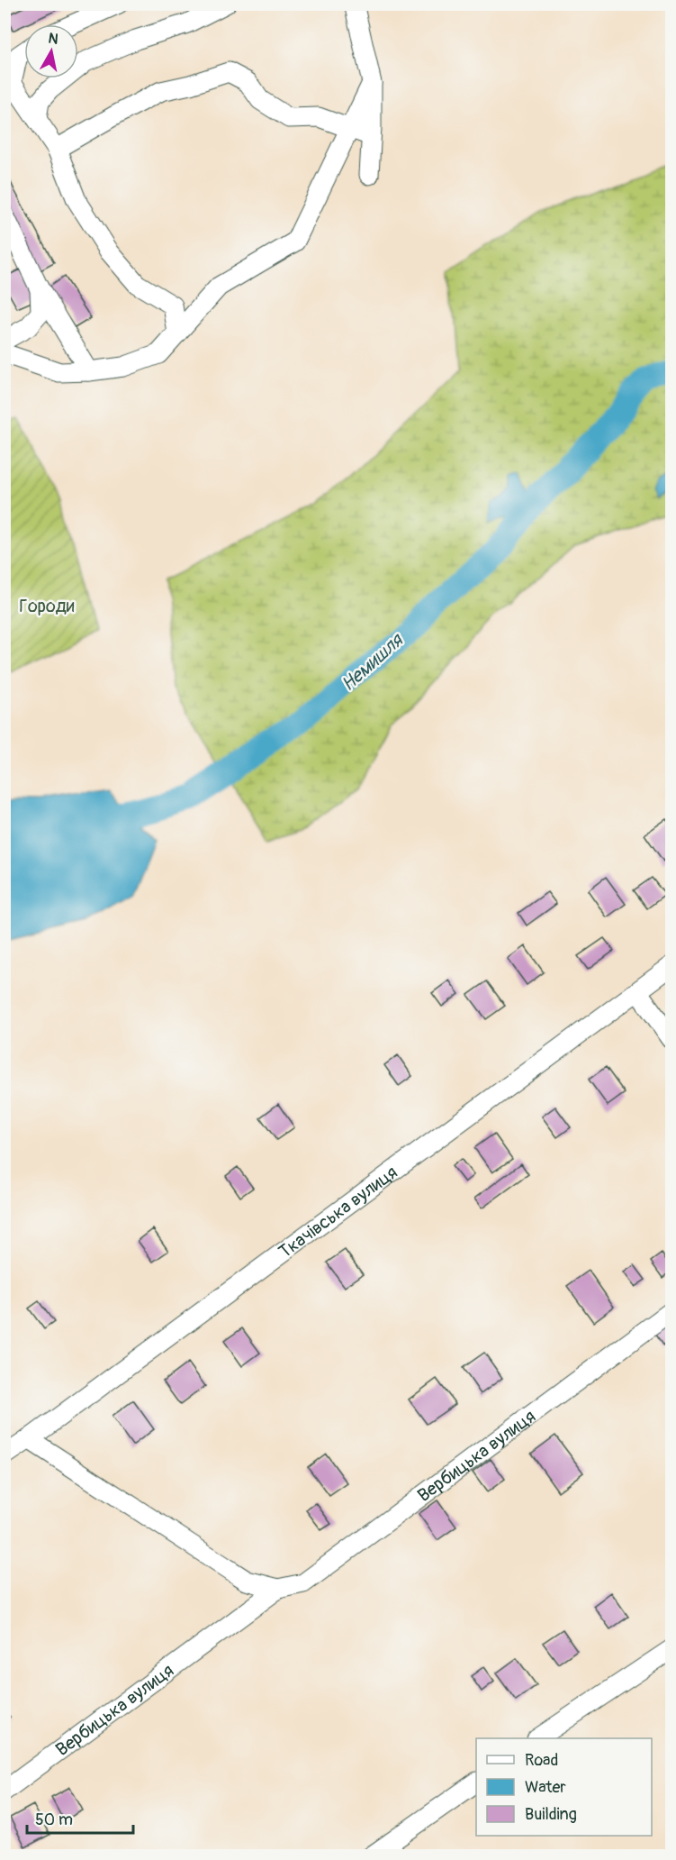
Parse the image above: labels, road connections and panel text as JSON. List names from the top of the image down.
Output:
{
  "streets": {
    "street": ["Ткачівська вулиця", "Вербицька вулиця"]
  },
  "crossings": [
    ["Ткачівська вулиця", "Вербицька вулиця"]
  ],
  "water": ["Немишля"],
  "parks": ["Городи"],
  "legend": ["Road", "Water", "Building"],
  "scale_bar": "50 m",
  "north": "top"
}
